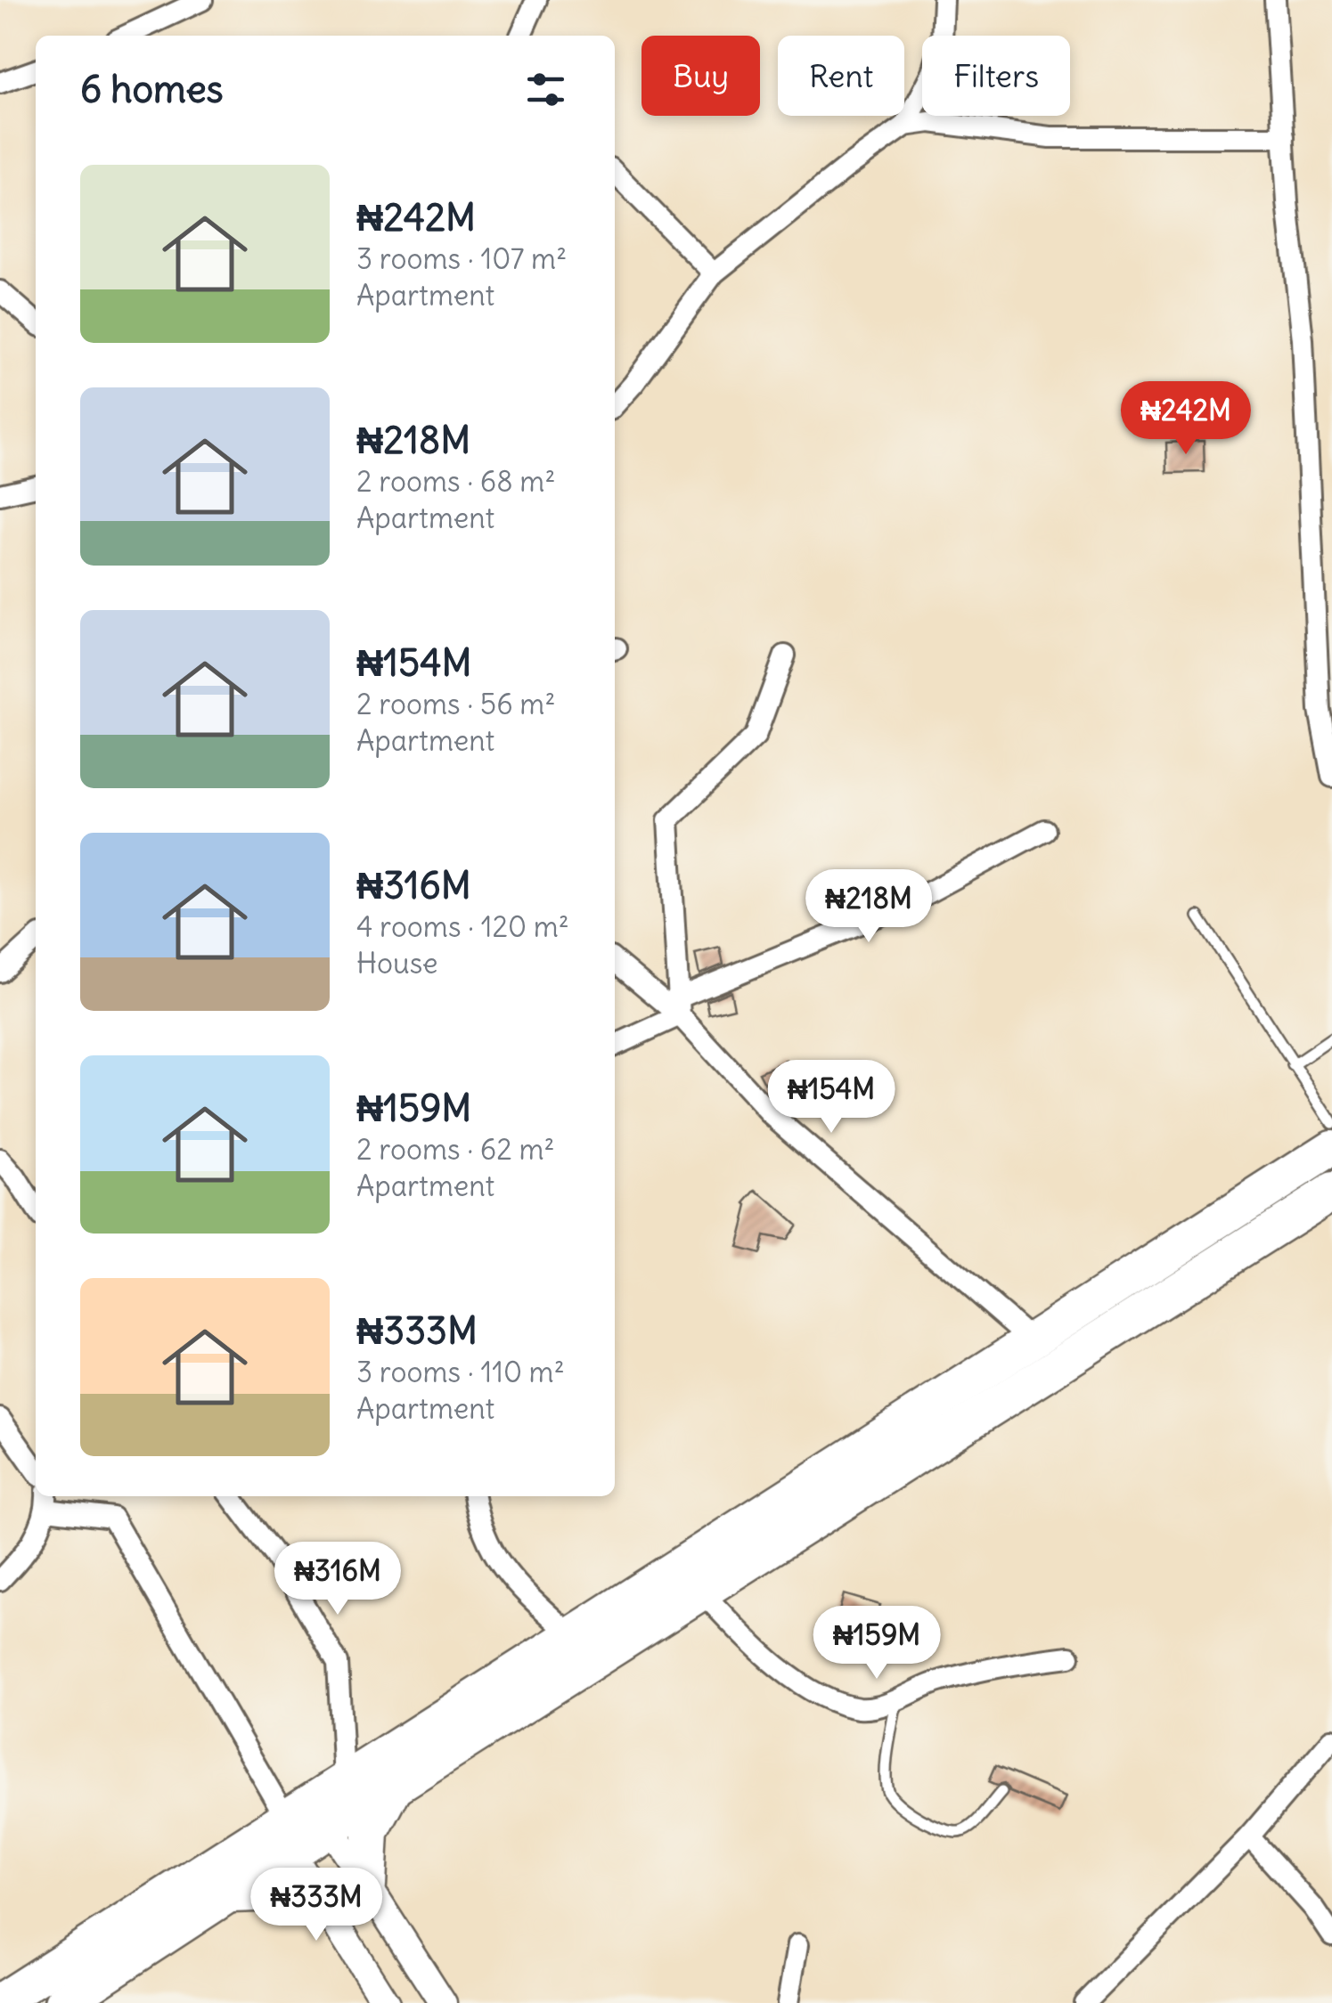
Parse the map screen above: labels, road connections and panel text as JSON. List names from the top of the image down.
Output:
{
  "page": {
    "chip": ["Buy", "Rent", "Filters"],
    "heading": "6 homes",
    "list": [
      {
        "name": "₦242M",
        "note": "3 rooms · 107 m² · Apartment"
      },
      {
        "name": "₦218M",
        "note": "2 rooms · 68 m² · Apartment"
      },
      {
        "name": "₦154M",
        "note": "2 rooms · 56 m² · Apartment"
      },
      {
        "name": "₦316M",
        "note": "4 rooms · 120 m² · House"
      },
      {
        "name": "₦159M",
        "note": "2 rooms · 62 m² · Apartment"
      },
      {
        "name": "₦333M",
        "note": "3 rooms · 110 m² · Apartment"
      }
    ],
    "price": [
      "₦242M",
      "₦218M",
      "₦154M",
      "₦316M",
      "₦159M",
      "₦333M"
    ]
  }
}
